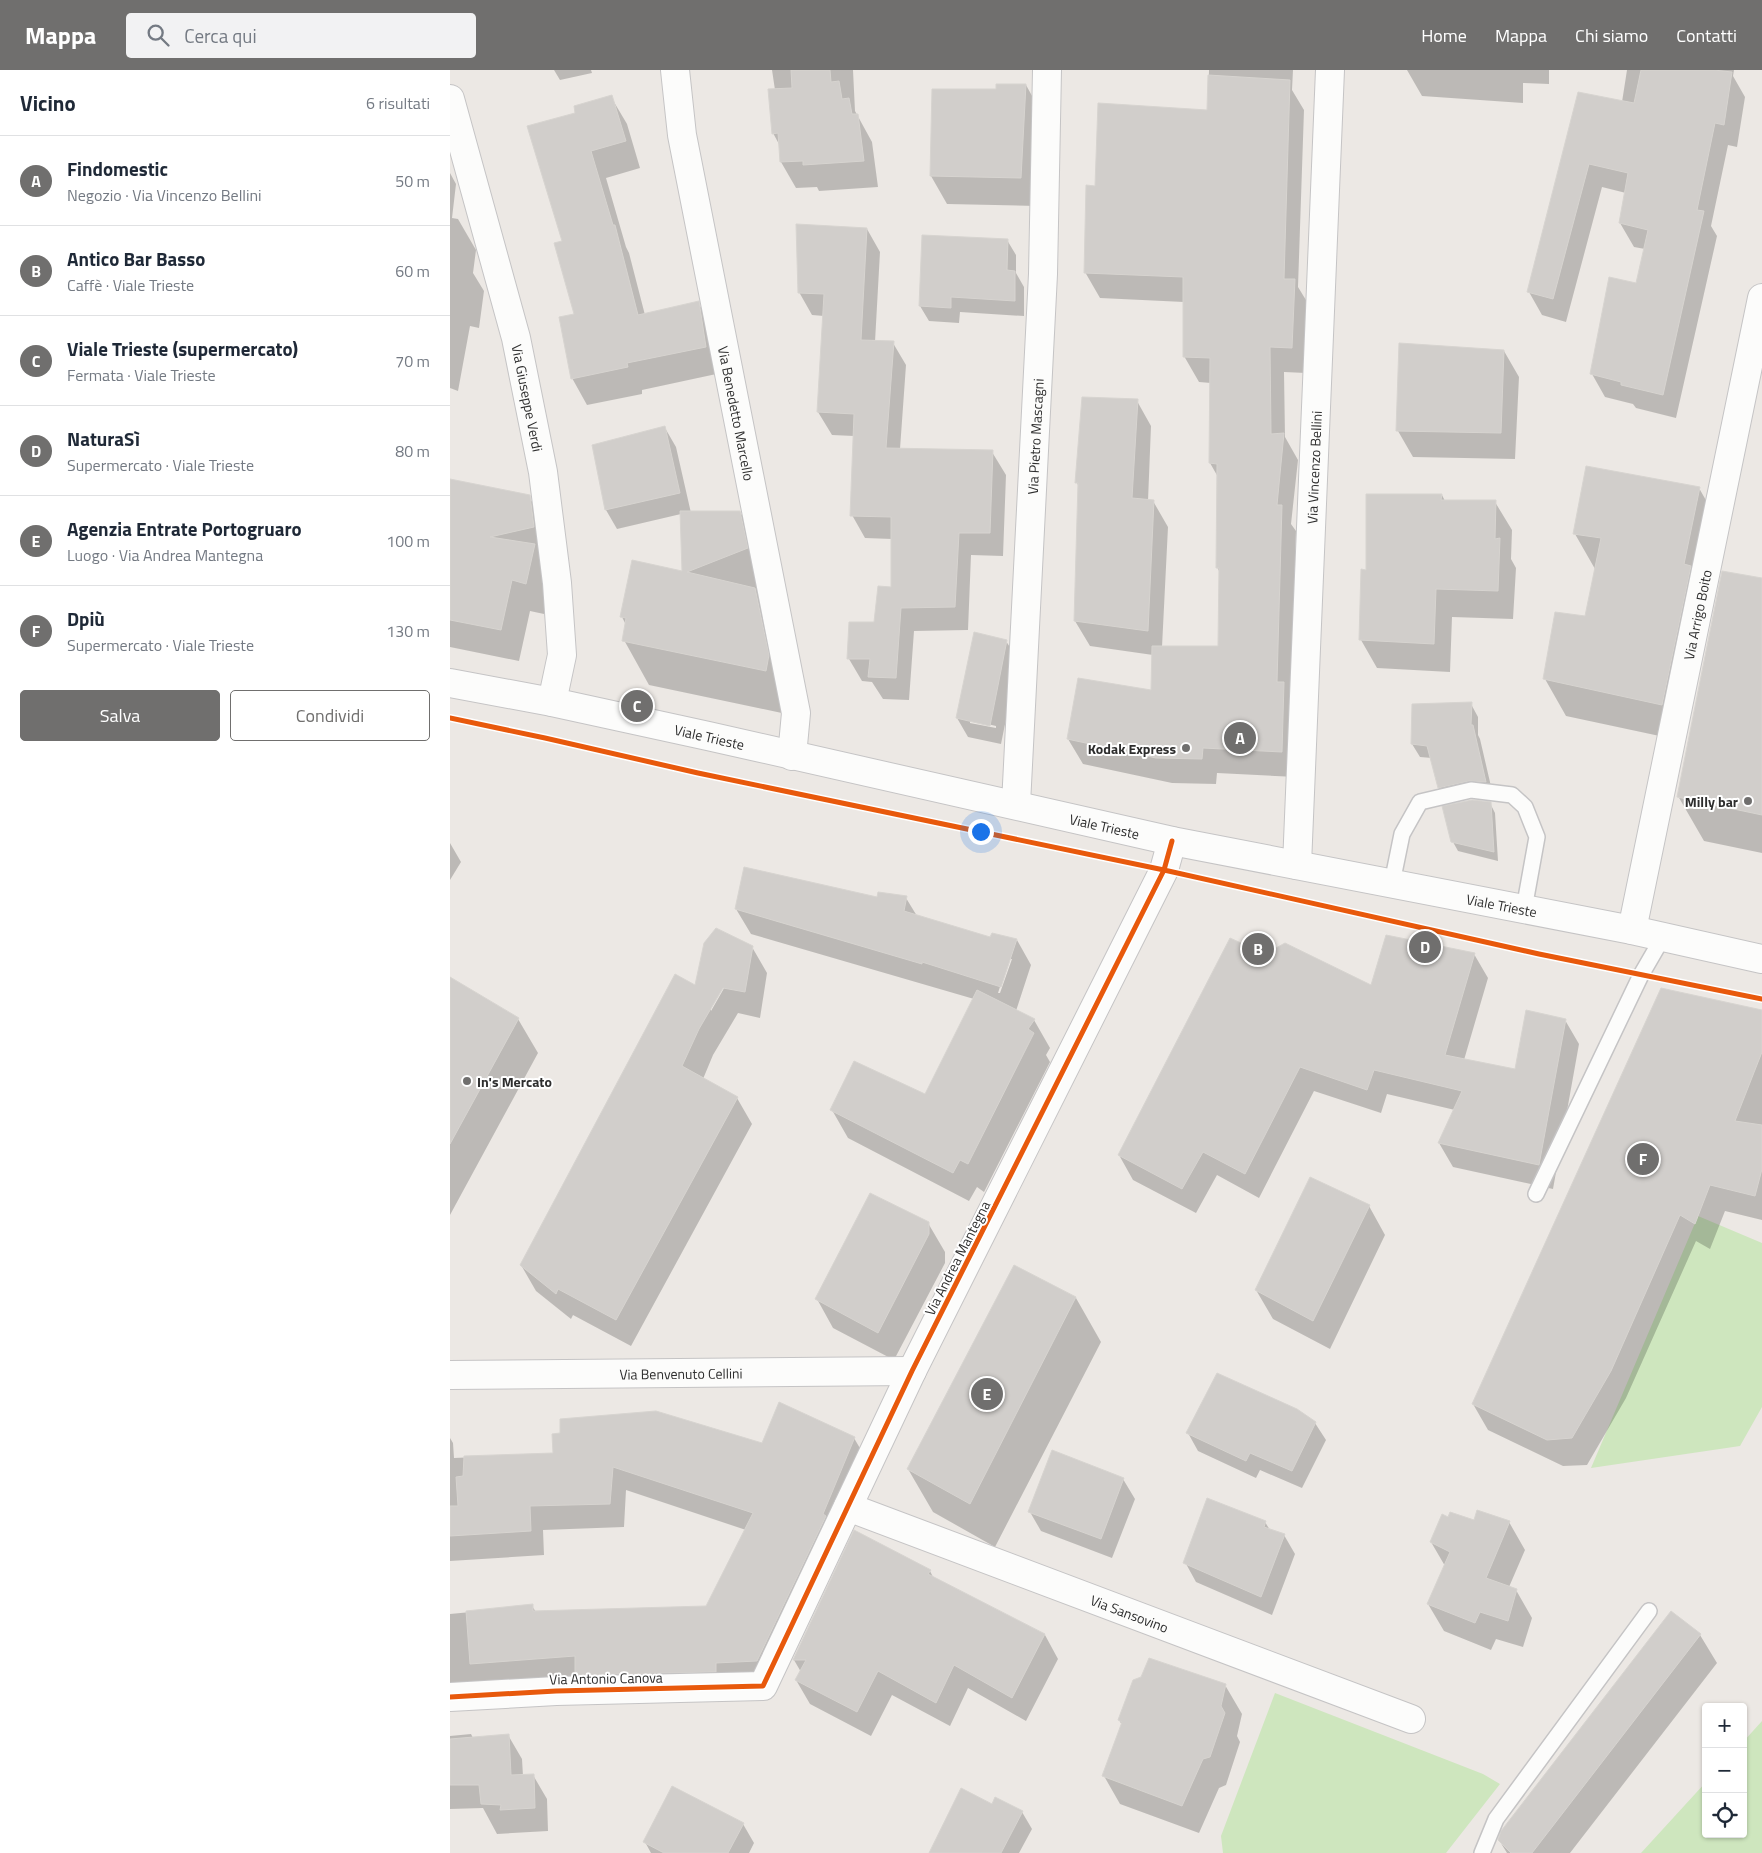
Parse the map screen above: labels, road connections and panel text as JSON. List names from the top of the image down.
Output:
{
  "streets": {
    "street": [
      "Via Giuseppe Verdi",
      "Via Benedetto Marcello",
      "Via Pietro Mascagni",
      "Via Vincenzo Bellini",
      "Via Arrigo Boito",
      "Viale Trieste",
      "Via Andrea Mantegna",
      "Via Benvenuto Cellini",
      "Via Sansovino",
      "Via Antonio Canova"
    ]
  },
  "crossings": [
    ["Via Giuseppe Verdi", "Viale Trieste"],
    ["Via Benedetto Marcello", "Viale Trieste"],
    ["Via Pietro Mascagni", "Viale Trieste"],
    ["Via Vincenzo Bellini", "Viale Trieste"],
    ["Via Arrigo Boito", "Viale Trieste"],
    ["Viale Trieste", "Via Andrea Mantegna"],
    ["Via Andrea Mantegna", "Via Benvenuto Cellini"],
    ["Via Andrea Mantegna", "Via Sansovino"],
    ["Via Andrea Mantegna", "Via Antonio Canova"]
  ],
  "places": ["Kodak Express", "Milly bar", "In's Mercato"],
  "page": {
    "header": "Mappa",
    "search": "Cerca qui",
    "nav": [
      "Home",
      "Mappa",
      "Chi siamo",
      "Contatti"
    ],
    "heading": ["Vicino", "6 risultati"],
    "list": [
      {
        "mark": "A",
        "name": "Findomestic",
        "note": "Negozio · Via Vincenzo Bellini",
        "value": "50 m"
      },
      {
        "mark": "B",
        "name": "Antico Bar Basso",
        "note": "Caffè · Viale Trieste",
        "value": "60 m"
      },
      {
        "mark": "C",
        "name": "Viale Trieste (supermercato)",
        "note": "Fermata · Viale Trieste",
        "value": "70 m"
      },
      {
        "mark": "D",
        "name": "NaturaSì",
        "note": "Supermercato · Viale Trieste",
        "value": "80 m"
      },
      {
        "mark": "E",
        "name": "Agenzia Entrate Portogruaro",
        "note": "Luogo · Via Andrea Mantegna",
        "value": "100 m"
      },
      {
        "mark": "F",
        "name": "Dpiù",
        "note": "Supermercato · Viale Trieste",
        "value": "130 m"
      }
    ],
    "buttons": ["Salva", "Condividi"],
    "pins": [
      "C",
      "A",
      "D",
      "B",
      "F",
      "E"
    ],
    "map_buttons": ["+", "−"]
  }
}
